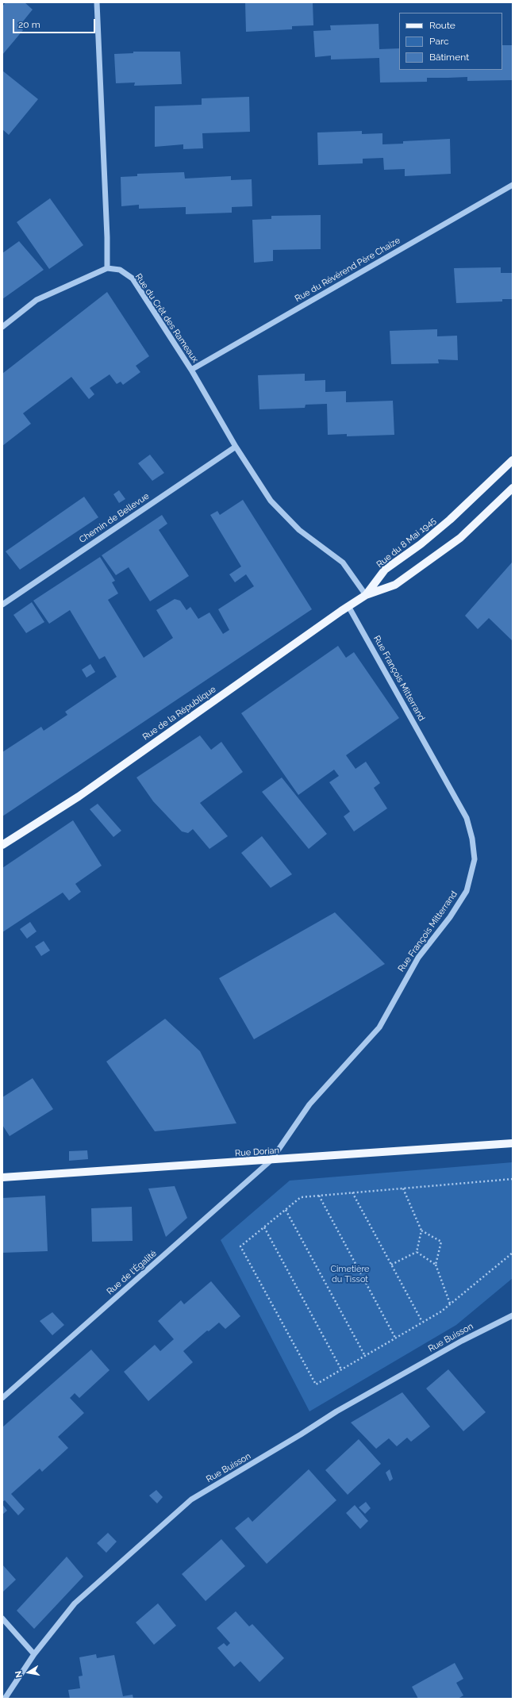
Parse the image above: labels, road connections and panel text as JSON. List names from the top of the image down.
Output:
{
  "streets": {
    "main road": ["Rue du 8 Mai 1945", "Rue de la République", "Rue Dorian"],
    "street": [
      "Rue du Révérend Père Chaize",
      "Rue du Crêt des Rameaux",
      "Chemin de Bellevue",
      "Rue François Mitterrand",
      "Rue de l'Égalité",
      "Rue Buisson"
    ]
  },
  "crossings": [
    ["Rue du Révérend Père Chaize", "Rue du Crêt des Rameaux"],
    ["Rue du Crêt des Rameaux", "Chemin de Bellevue"],
    ["Rue du Crêt des Rameaux", "Rue du 8 Mai 1945"],
    ["Rue du Crêt des Rameaux", "Rue de la République"],
    ["Rue du 8 Mai 1945", "Rue de la République"],
    ["Rue François Mitterrand", "Rue de la République"],
    ["Rue François Mitterrand", "Rue Dorian"],
    ["Rue François Mitterrand", "Rue de l'Égalité"],
    ["Rue Dorian", "Rue de l'Égalité"]
  ],
  "parks": ["Cimetière du Tissot"],
  "legend": ["Route", "Parc", "Bâtiment"],
  "scale_bar": "20 m",
  "north": "left"
}
